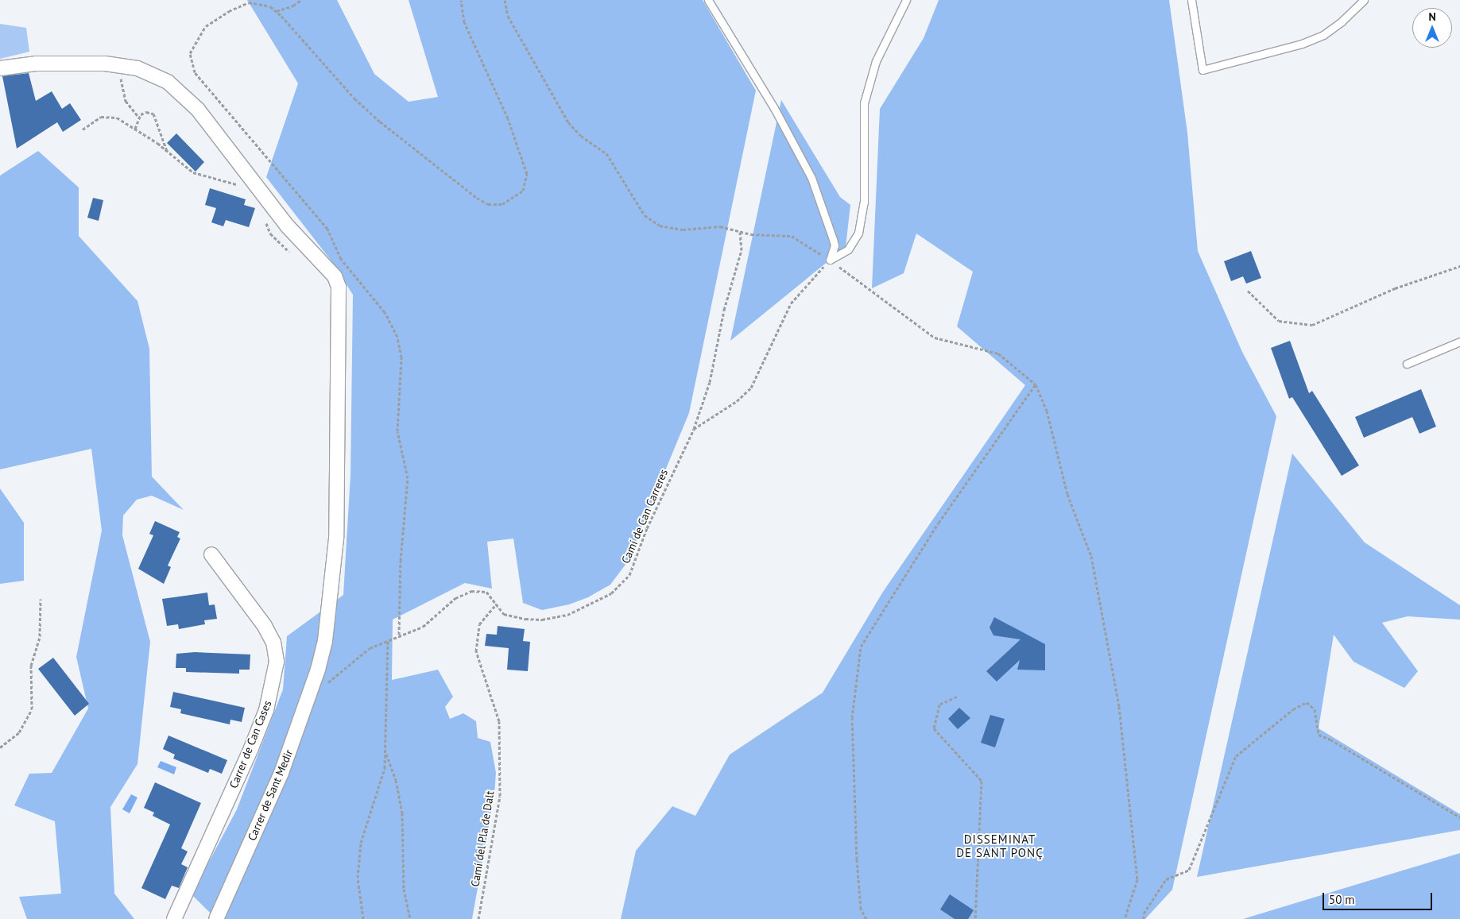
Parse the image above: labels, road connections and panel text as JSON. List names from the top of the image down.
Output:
{
  "streets": {
    "street": ["Carrer de Can Cases", "Carrer de Sant Medir"],
    "path": ["Camí de Can Carreres", "Camí del Pla de Dalt"]
  },
  "crossings": [
    ["Camí de Can Carreres", "Camí del Pla de Dalt"]
  ],
  "districts": ["DISSEMINAT DE SANT PONÇ"],
  "scale_bar": "50 m",
  "north": "top"
}
